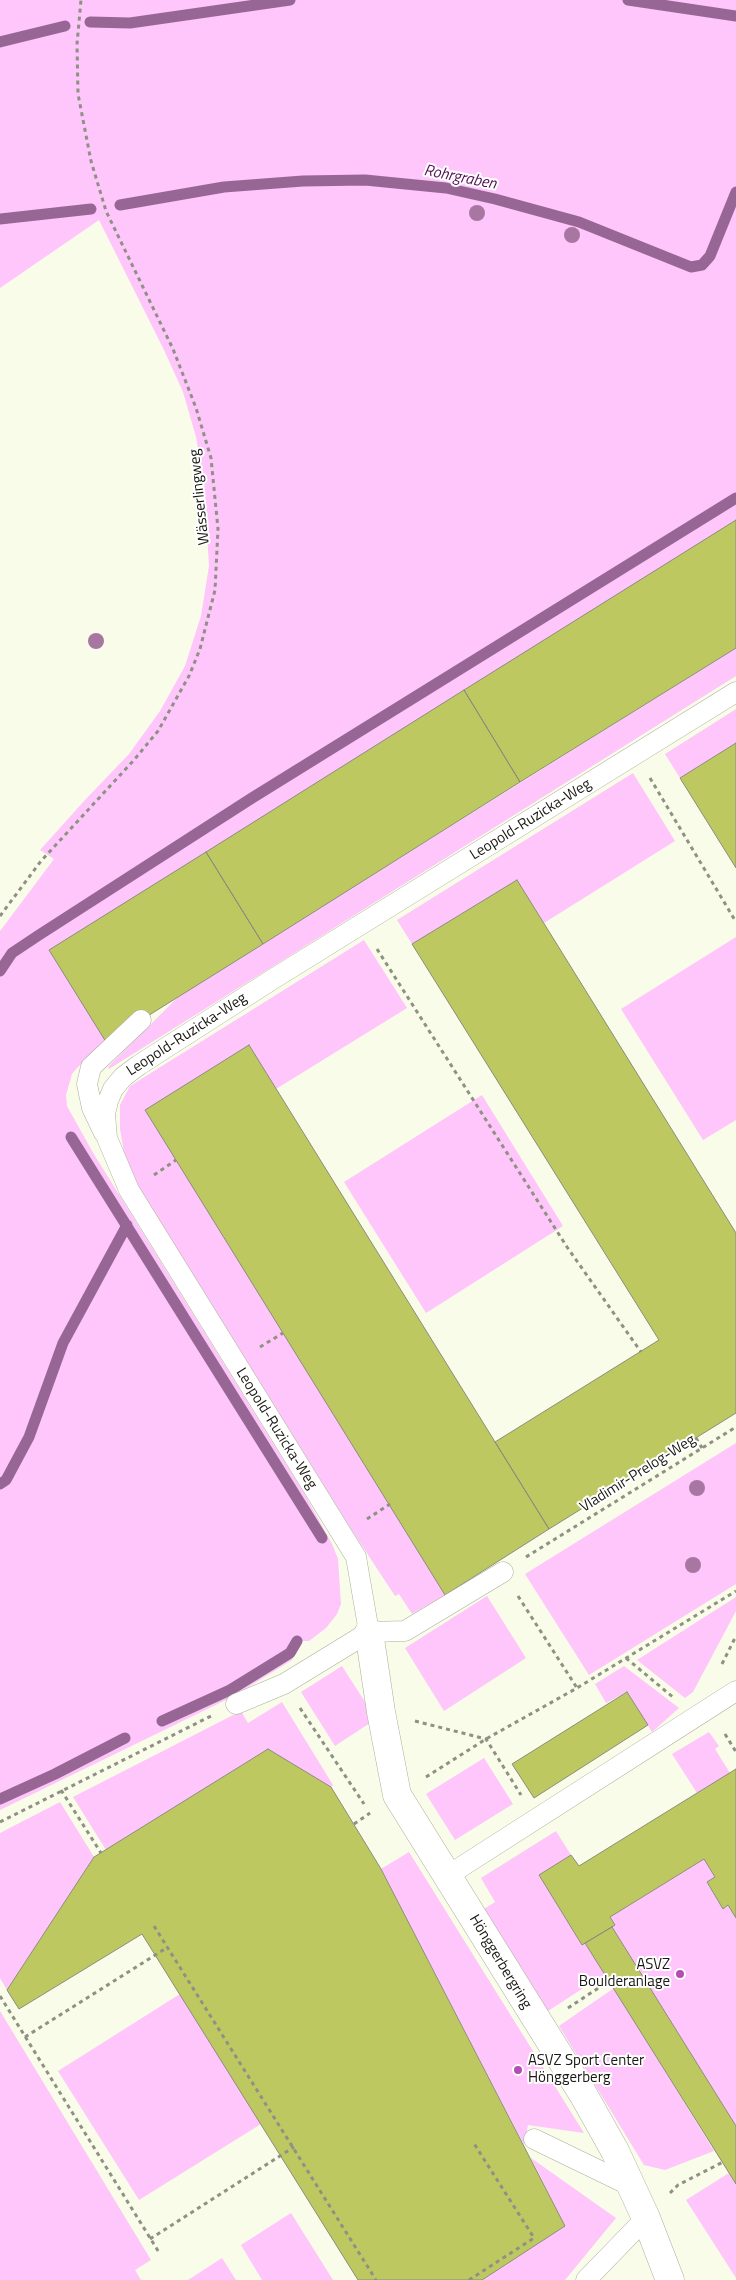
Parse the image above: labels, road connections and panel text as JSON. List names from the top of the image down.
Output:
{
  "streets": {
    "street": ["Hönggerbergring"],
    "lane": ["Leopold-Ruzicka-Weg"],
    "path": ["Wässerlingweg", "Vladimir-Prelog-Weg"]
  },
  "crossings": [
    ["Leopold-Ruzicka-Weg", "Hönggerbergring"]
  ],
  "water": ["Rohrgraben"],
  "places": ["ASVZ Boulderanlage", "ASVZ Sport Center Hönggerberg"]
}
